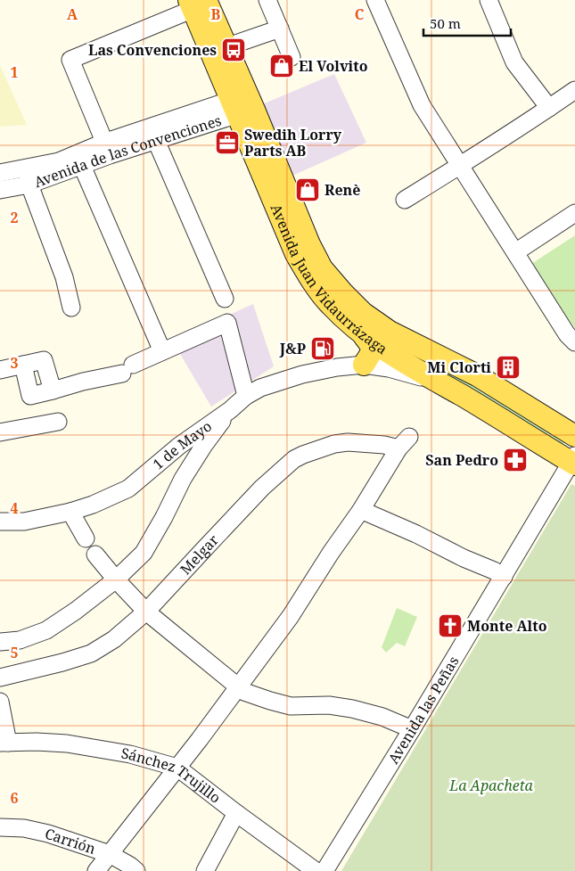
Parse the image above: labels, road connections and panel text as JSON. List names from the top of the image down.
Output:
{
  "streets": {
    "main road": ["Avenida Juan Vidaurrázaga"],
    "street": [
      "Avenida de las Convenciones",
      "1 de Mayo",
      "Melgar",
      "Avenida las Peñas",
      "Sánchez Trujillo",
      "Carrión"
    ]
  },
  "crossings": [
    ["Avenida de las Convenciones", "Avenida Juan Vidaurrázaga"],
    ["Avenida Juan Vidaurrázaga", "1 de Mayo"],
    ["Avenida Juan Vidaurrázaga", "Avenida las Peñas"]
  ],
  "parks": ["La Apacheta"],
  "places": {
    "bus stop": ["Las Convenciones"],
    "shop": ["El Volvito", "Renè"],
    "office": ["Swedih Lorry Parts AB"],
    "fuel station": ["J&P"],
    "building": ["Mi Clorti"],
    "pharmacy": ["San Pedro"],
    "church": ["Monte Alto"]
  },
  "scale_bar": "50 m",
  "grid": {
    "columns": ["A", "B", "C"],
    "rows": [
      "1",
      "2",
      "3",
      "4",
      "5",
      "6"
    ]
  }
}
